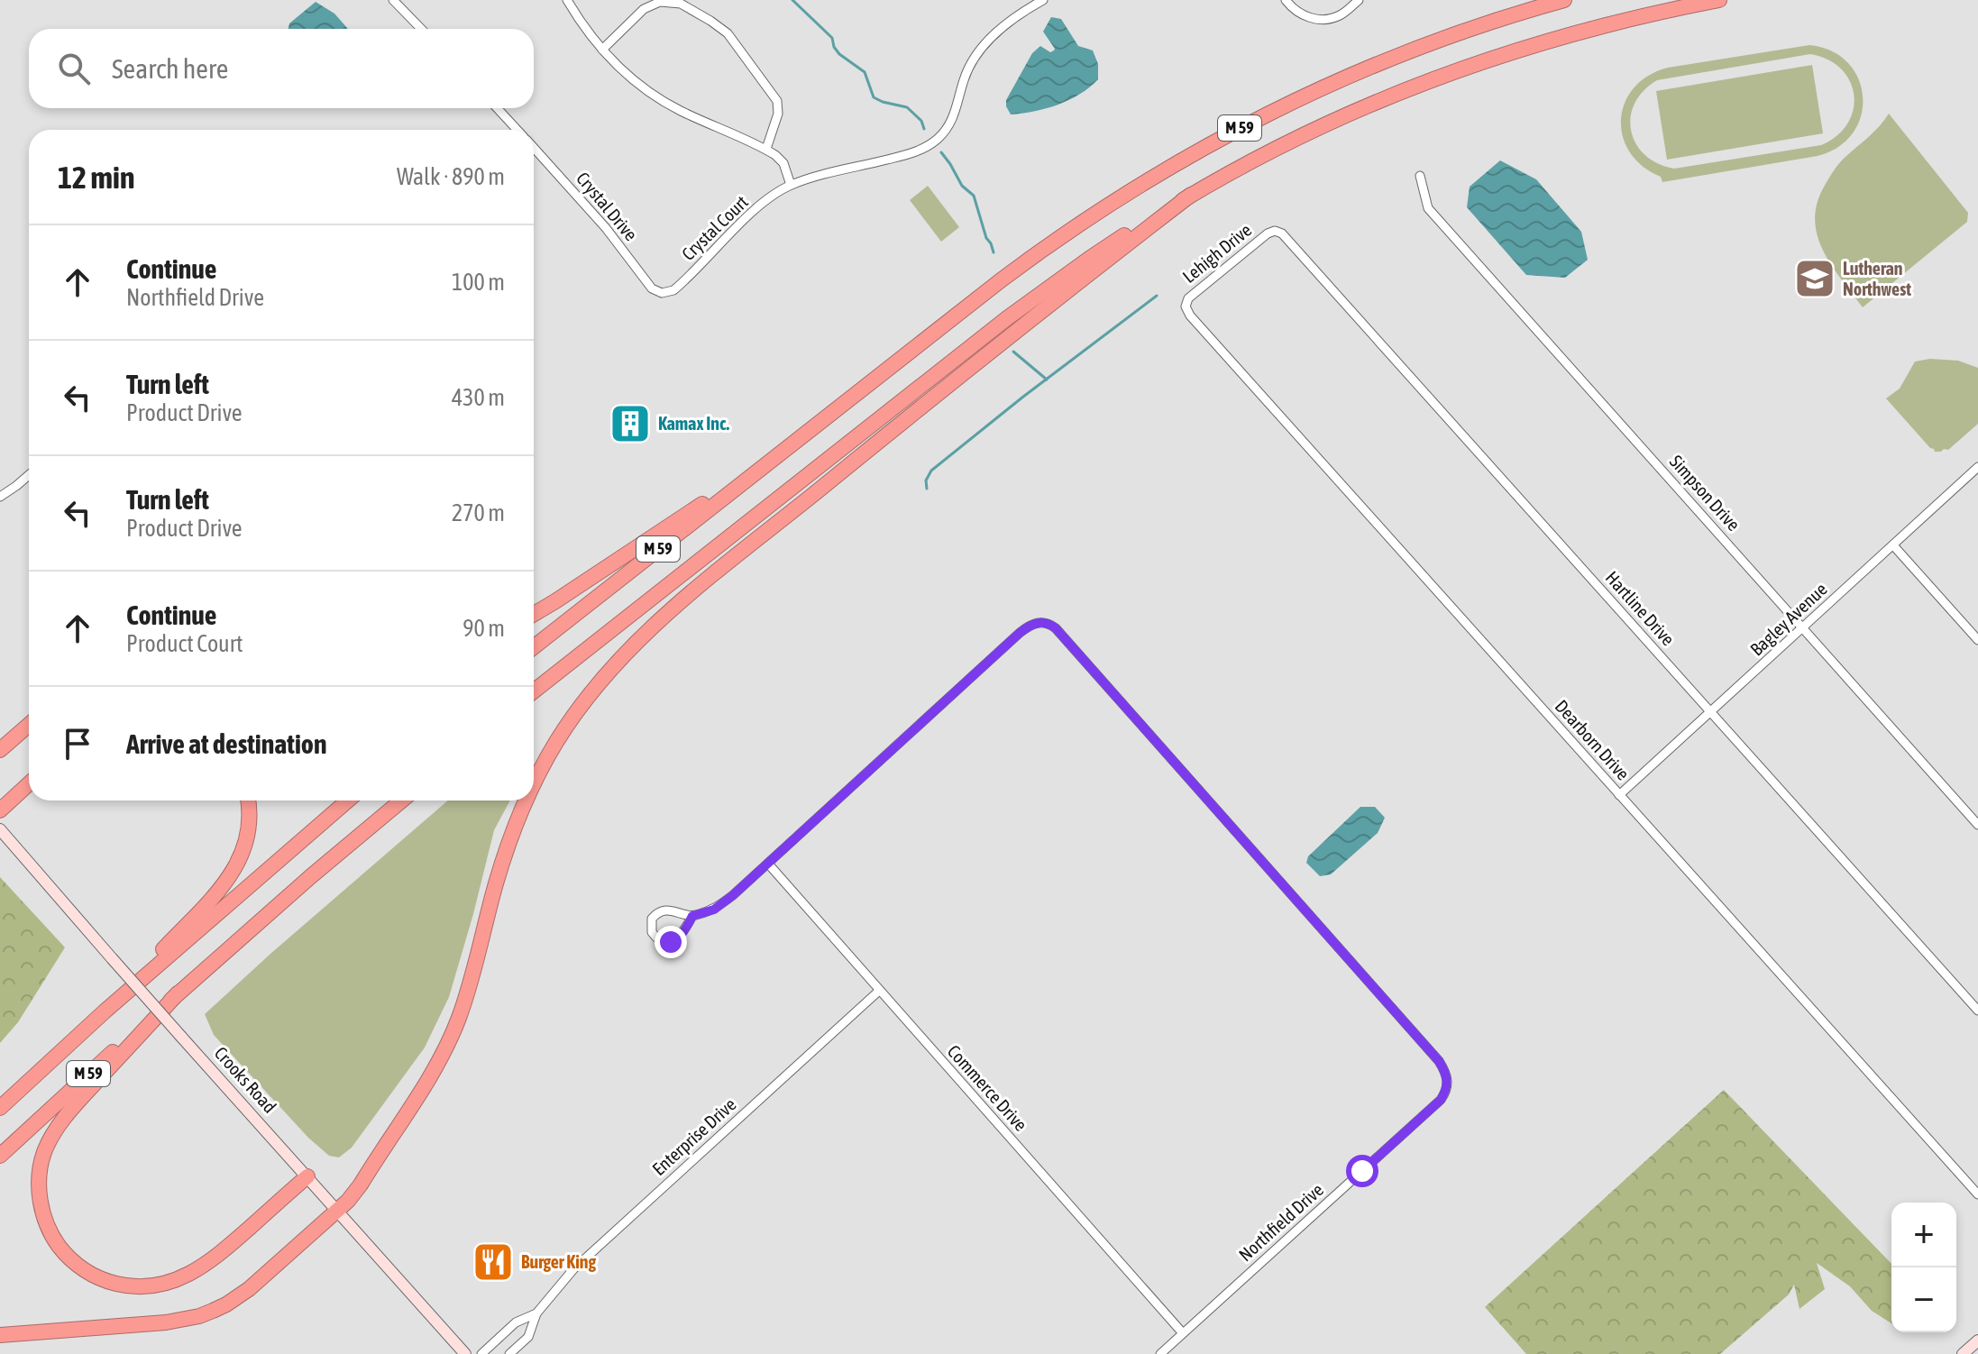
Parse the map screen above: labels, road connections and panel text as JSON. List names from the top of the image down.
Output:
{
  "streets": {
    "highway": ["M 59"],
    "main road": ["Crooks Road"],
    "street": [
      "Crystal Drive",
      "Crystal Court",
      "Lehigh Drive",
      "Simpson Drive",
      "Hartline Drive",
      "Bagley Avenue",
      "Dearborn Drive",
      "Commerce Drive",
      "Enterprise Drive",
      "Northfield Drive"
    ]
  },
  "crossings": [
    ["Crystal Drive", "Crystal Court"],
    ["Lehigh Drive", "Hartline Drive"],
    ["Lehigh Drive", "Dearborn Drive"],
    ["Simpson Drive", "Bagley Avenue"],
    ["Hartline Drive", "Bagley Avenue"],
    ["Bagley Avenue", "Dearborn Drive"],
    ["Commerce Drive", "Enterprise Drive"],
    ["Commerce Drive", "Northfield Drive"]
  ],
  "places": {
    "school or university": ["Lutheran Northwest"],
    "building": ["Kamax Inc."],
    "restaurant": ["Burger King"]
  },
  "page": {
    "search": "Search here",
    "heading": ["12 min", "Walk · 890 m"],
    "list": [
      ["Continue", "Northfield Drive", "100 m"],
      ["Turn left", "Product Drive", "430 m"],
      ["Turn left", "Product Drive", "270 m"],
      ["Continue", "Product Court", "90 m"],
      "Arrive at destination"
    ],
    "map_buttons": ["+", "−"]
  }
}
